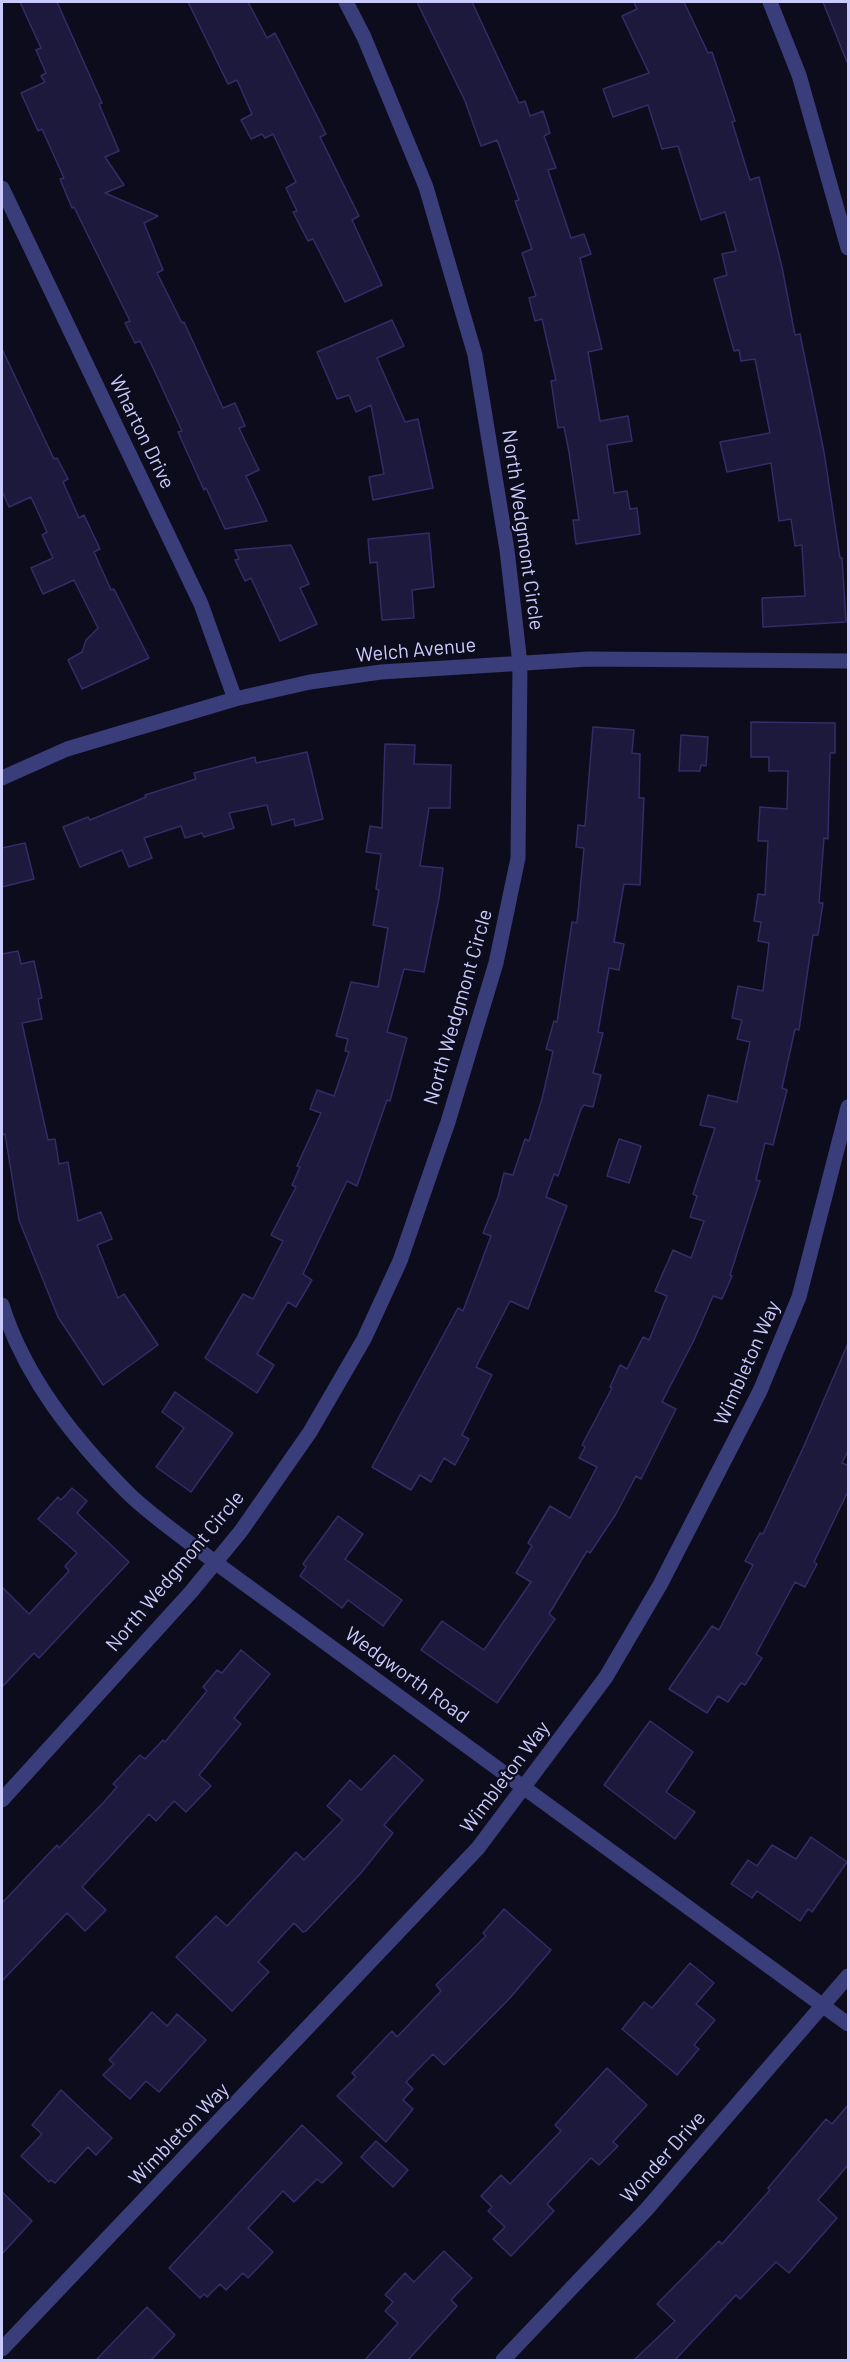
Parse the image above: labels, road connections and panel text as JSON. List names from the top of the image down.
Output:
{
  "streets": {
    "street": [
      "Wharton Drive",
      "North Wedgmont Circle",
      "Welch Avenue",
      "Wimbleton Way",
      "Wedgworth Road",
      "Wonder Drive"
    ]
  },
  "crossings": [
    ["Wharton Drive", "Welch Avenue"],
    ["North Wedgmont Circle", "Welch Avenue"],
    ["North Wedgmont Circle", "Wedgworth Road"],
    ["Wimbleton Way", "Wedgworth Road"],
    ["Wedgworth Road", "Wonder Drive"]
  ]
}
